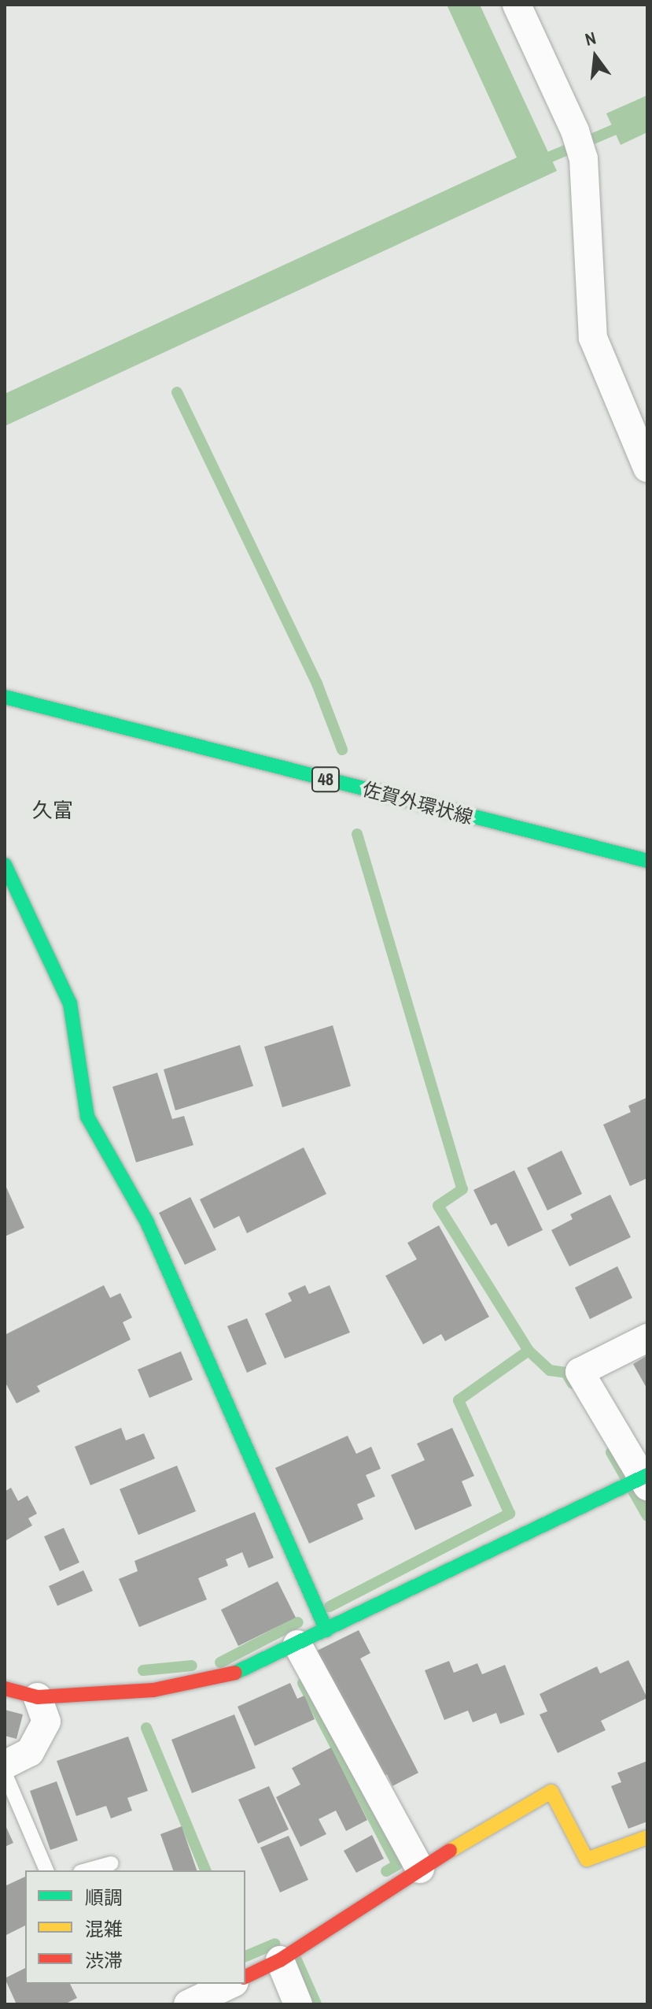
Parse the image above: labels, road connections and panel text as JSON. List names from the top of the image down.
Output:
{
  "streets": {
    "street": ["48", "佐賀外環状線"]
  },
  "districts": ["久富"],
  "legend": ["順調", "混雑", "渋滞"],
  "north": "top"
}
